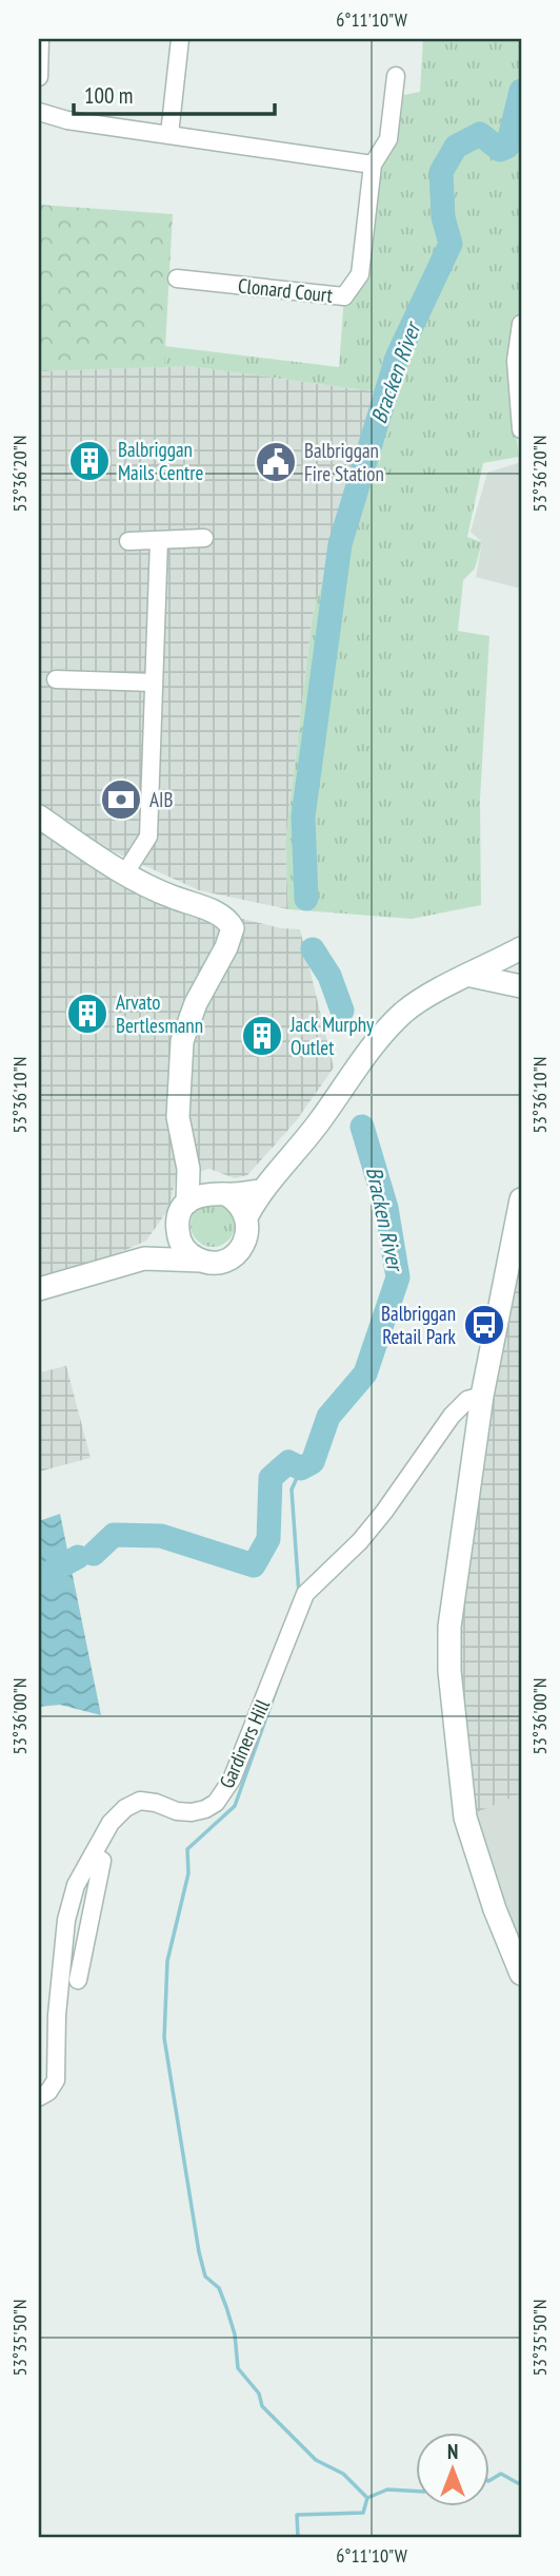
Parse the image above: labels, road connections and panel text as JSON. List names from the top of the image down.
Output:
{
  "streets": {
    "street": ["Clonard Court", "Gardiners Hill"]
  },
  "water": ["Bracken River"],
  "places": {
    "building": ["Balbriggan Mails Centre", "Arvato Bertlesmann", "Jack Murphy Outlet"],
    "public building": ["Balbriggan Fire Station"],
    "bank": ["AIB"],
    "bus stop": ["Balbriggan Retail Park"]
  },
  "scale_bar": "100 m",
  "north": "top",
  "coordinates": [
    "6°11'10\"W",
    "53°36'20\"N",
    "53°36'10\"N",
    "53°36'00\"N",
    "53°35'50\"N"
  ]
}
